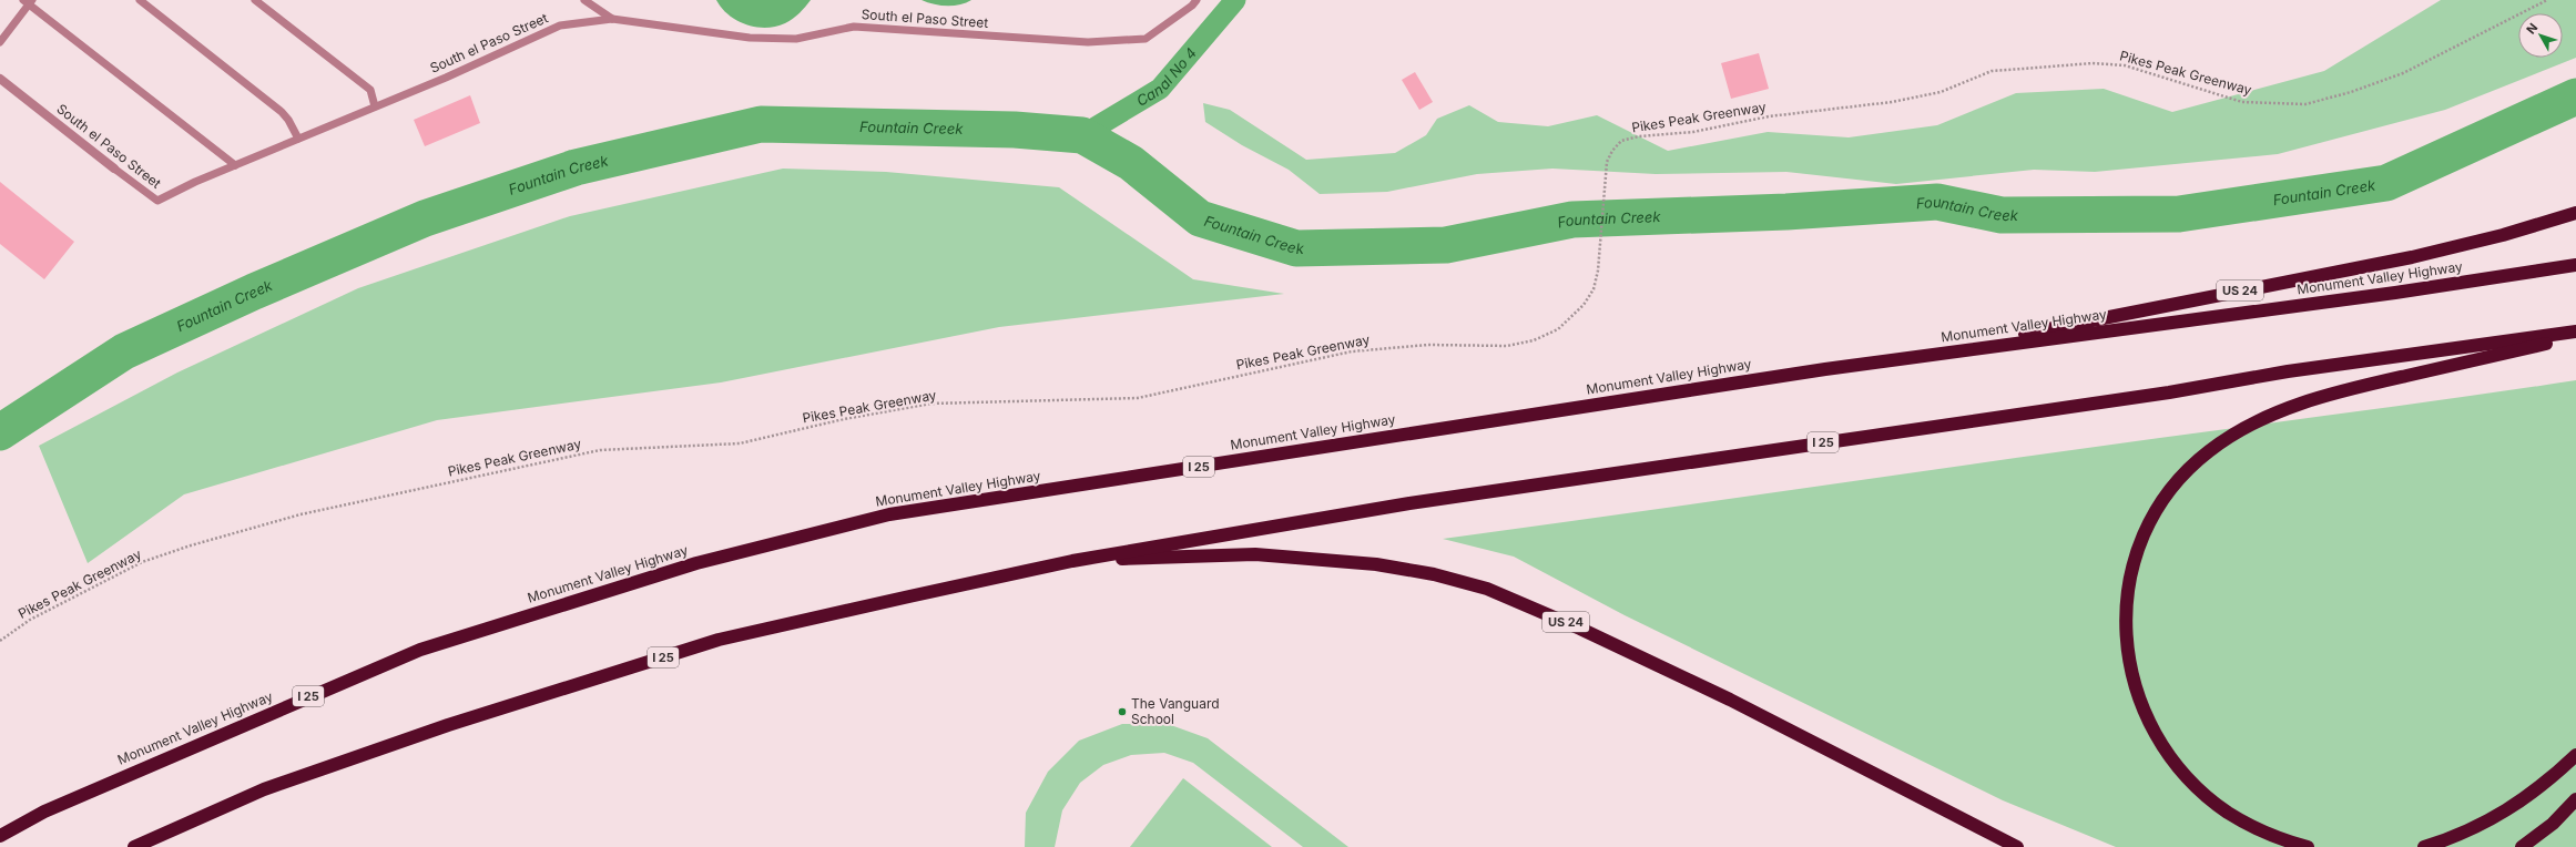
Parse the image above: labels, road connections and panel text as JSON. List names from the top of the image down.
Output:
{
  "streets": {
    "highway": ["Monument Valley Highway", "US 24", "I 25"],
    "street": ["South el Paso Street"],
    "path": ["Pikes Peak Greenway"]
  },
  "crossings": [
    ["Monument Valley Highway", "US 24"],
    ["US 24", "I 25"]
  ],
  "water": ["Canal No 4", "Fountain Creek"],
  "places": ["The Vanguard School"],
  "north": "top left"
}
